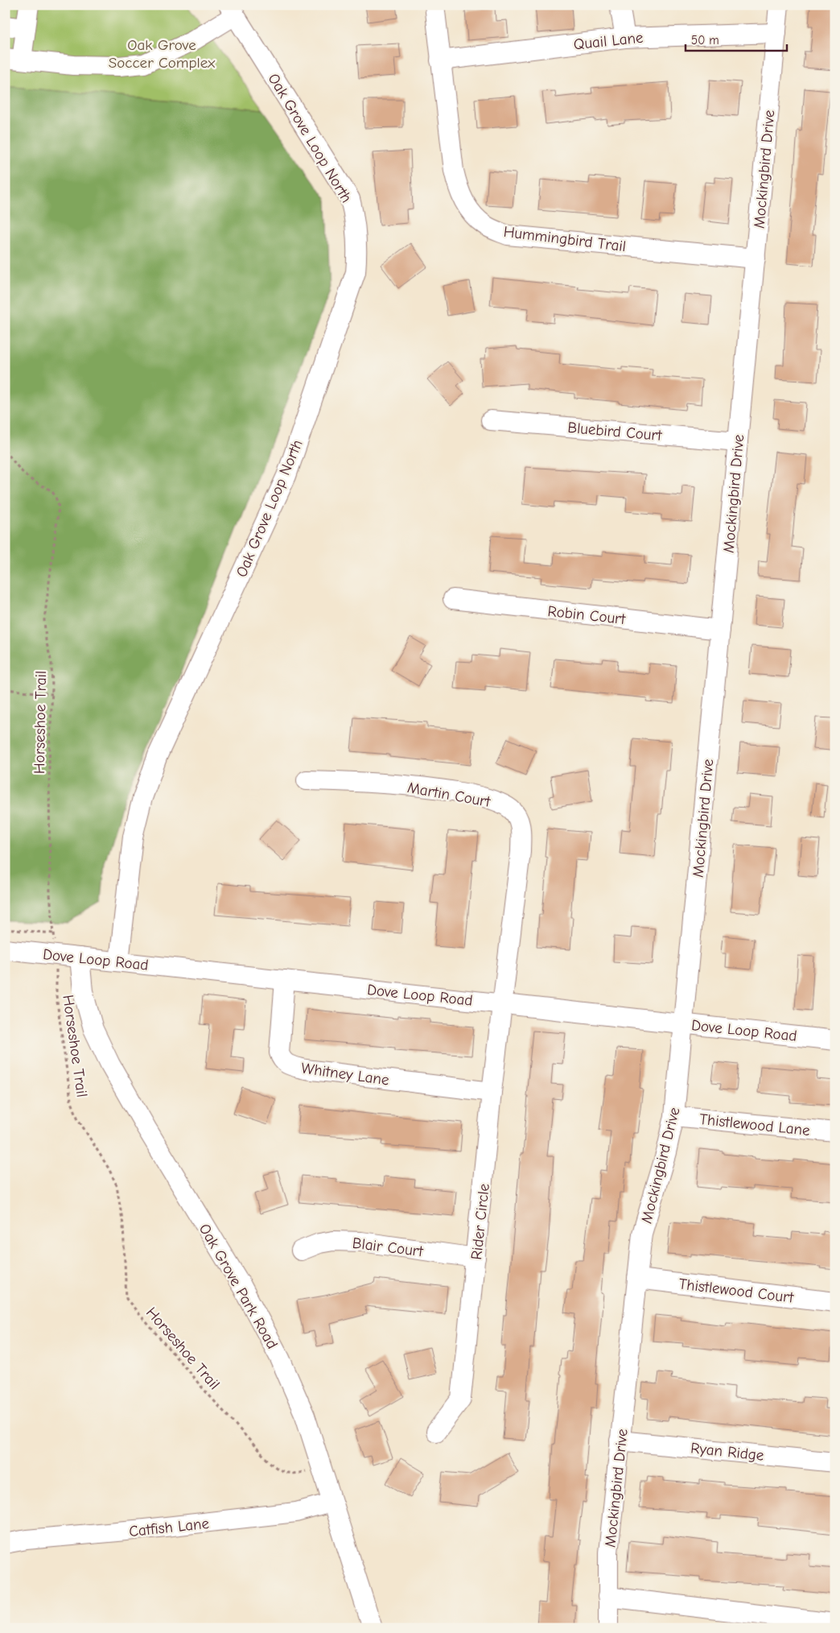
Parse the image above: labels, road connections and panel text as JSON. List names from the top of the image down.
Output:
{
  "streets": {
    "street": [
      "Quail Lane",
      "Oak Grove Loop North",
      "Mockingbird Drive",
      "Hummingbird Trail",
      "Bluebird Court",
      "Robin Court",
      "Martin Court",
      "Dove Loop Road",
      "Whitney Lane",
      "Thistlewood Lane",
      "Rider Circle",
      "Blair Court",
      "Oak Grove Park Road",
      "Thistlewood Court",
      "Ryan Ridge",
      "Catfish Lane"
    ],
    "path": ["Horseshoe Trail"]
  },
  "crossings": [
    ["Quail Lane", "Mockingbird Drive"],
    ["Quail Lane", "Hummingbird Trail"],
    ["Oak Grove Loop North", "Dove Loop Road"],
    ["Mockingbird Drive", "Hummingbird Trail"],
    ["Mockingbird Drive", "Bluebird Court"],
    ["Mockingbird Drive", "Robin Court"],
    ["Mockingbird Drive", "Dove Loop Road"],
    ["Mockingbird Drive", "Thistlewood Lane"],
    ["Mockingbird Drive", "Thistlewood Court"],
    ["Mockingbird Drive", "Ryan Ridge"],
    ["Horseshoe Trail", "Dove Loop Road"],
    ["Horseshoe Trail", "Oak Grove Park Road"],
    ["Martin Court", "Dove Loop Road"],
    ["Martin Court", "Rider Circle"],
    ["Dove Loop Road", "Whitney Lane"],
    ["Dove Loop Road", "Rider Circle"],
    ["Dove Loop Road", "Oak Grove Park Road"],
    ["Whitney Lane", "Rider Circle"],
    ["Rider Circle", "Blair Court"],
    ["Oak Grove Park Road", "Catfish Lane"]
  ],
  "parks": ["Oak Grove Soccer Complex"],
  "scale_bar": "50 m"
}
